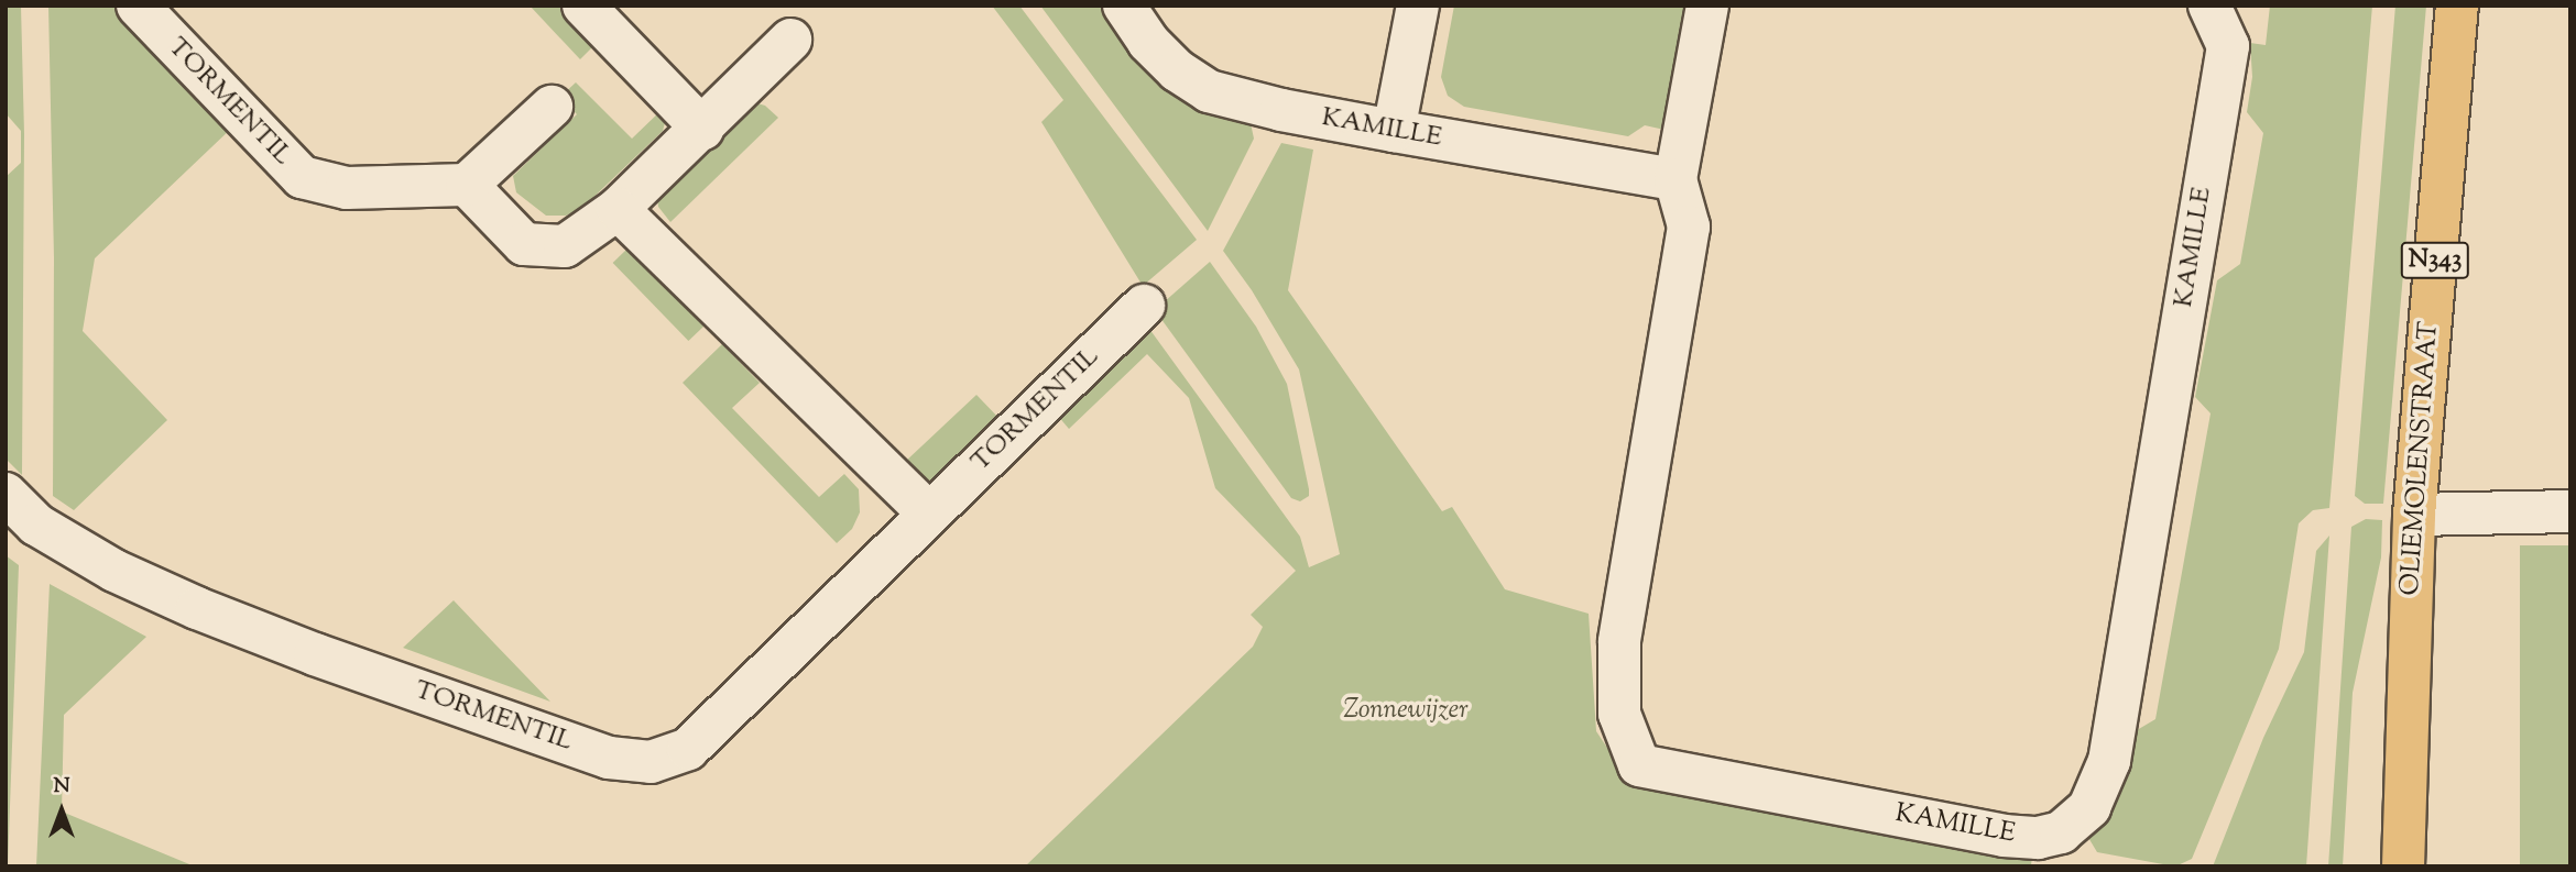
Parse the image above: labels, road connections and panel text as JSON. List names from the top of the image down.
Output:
{
  "streets": {
    "main road": ["N343", "OLIEMOLENSTRAAT"],
    "street": ["TORMENTIL", "KAMILLE"]
  },
  "parks": ["Zonnewijzer"],
  "north": "top"
}
